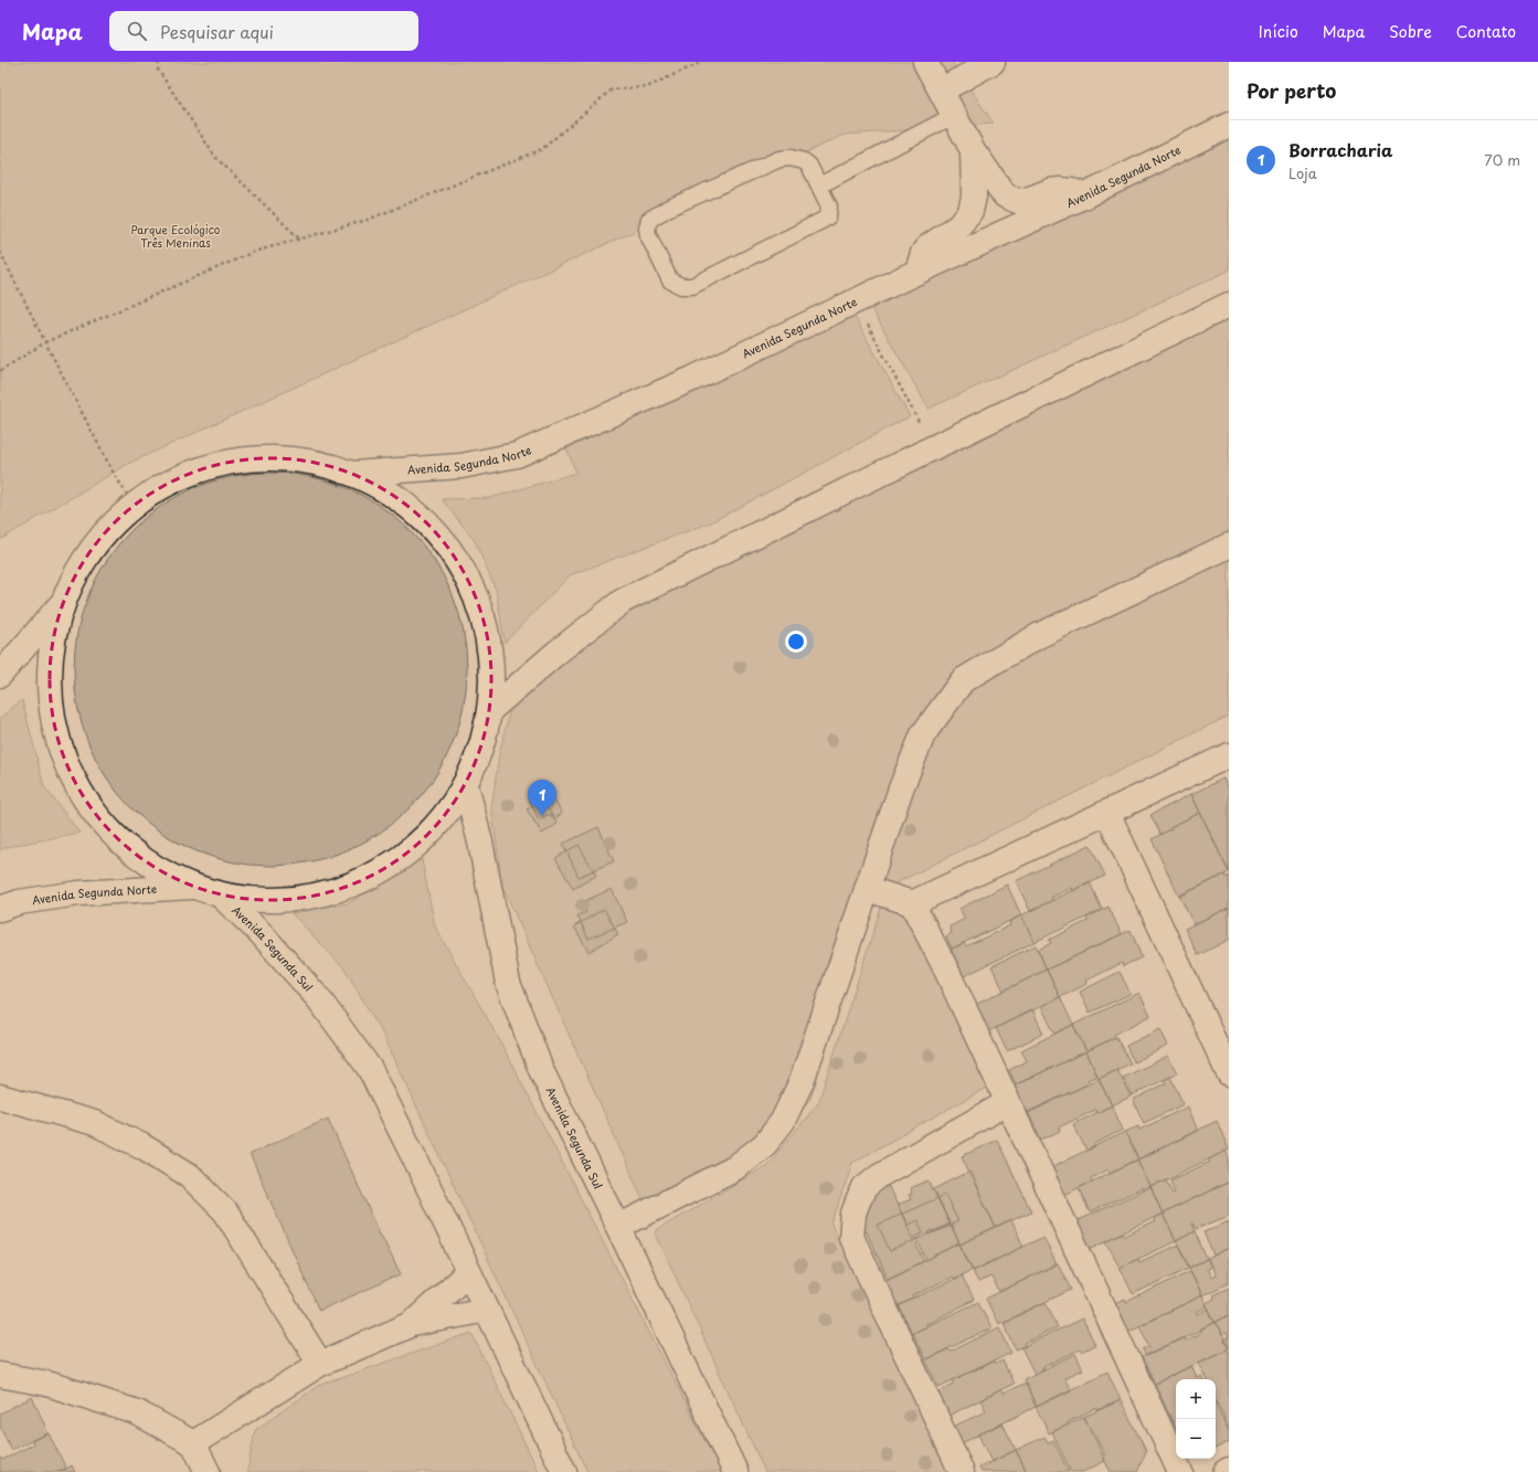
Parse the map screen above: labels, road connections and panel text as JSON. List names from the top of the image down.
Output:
{
  "streets": {
    "main road": ["Avenida Segunda Norte", "Avenida Segunda Sul"]
  },
  "parks": ["Parque Ecológico Três Meninas"],
  "page": {
    "header": "Mapa",
    "search": "Pesquisar aqui",
    "nav": [
      "Início",
      "Mapa",
      "Sobre",
      "Contato"
    ],
    "heading": "Por perto",
    "list": [
      {
        "mark": "1",
        "name": "Borracharia",
        "note": "Loja",
        "value": "70 m"
      }
    ],
    "pins": "1",
    "map_buttons": ["+", "−"]
  }
}
